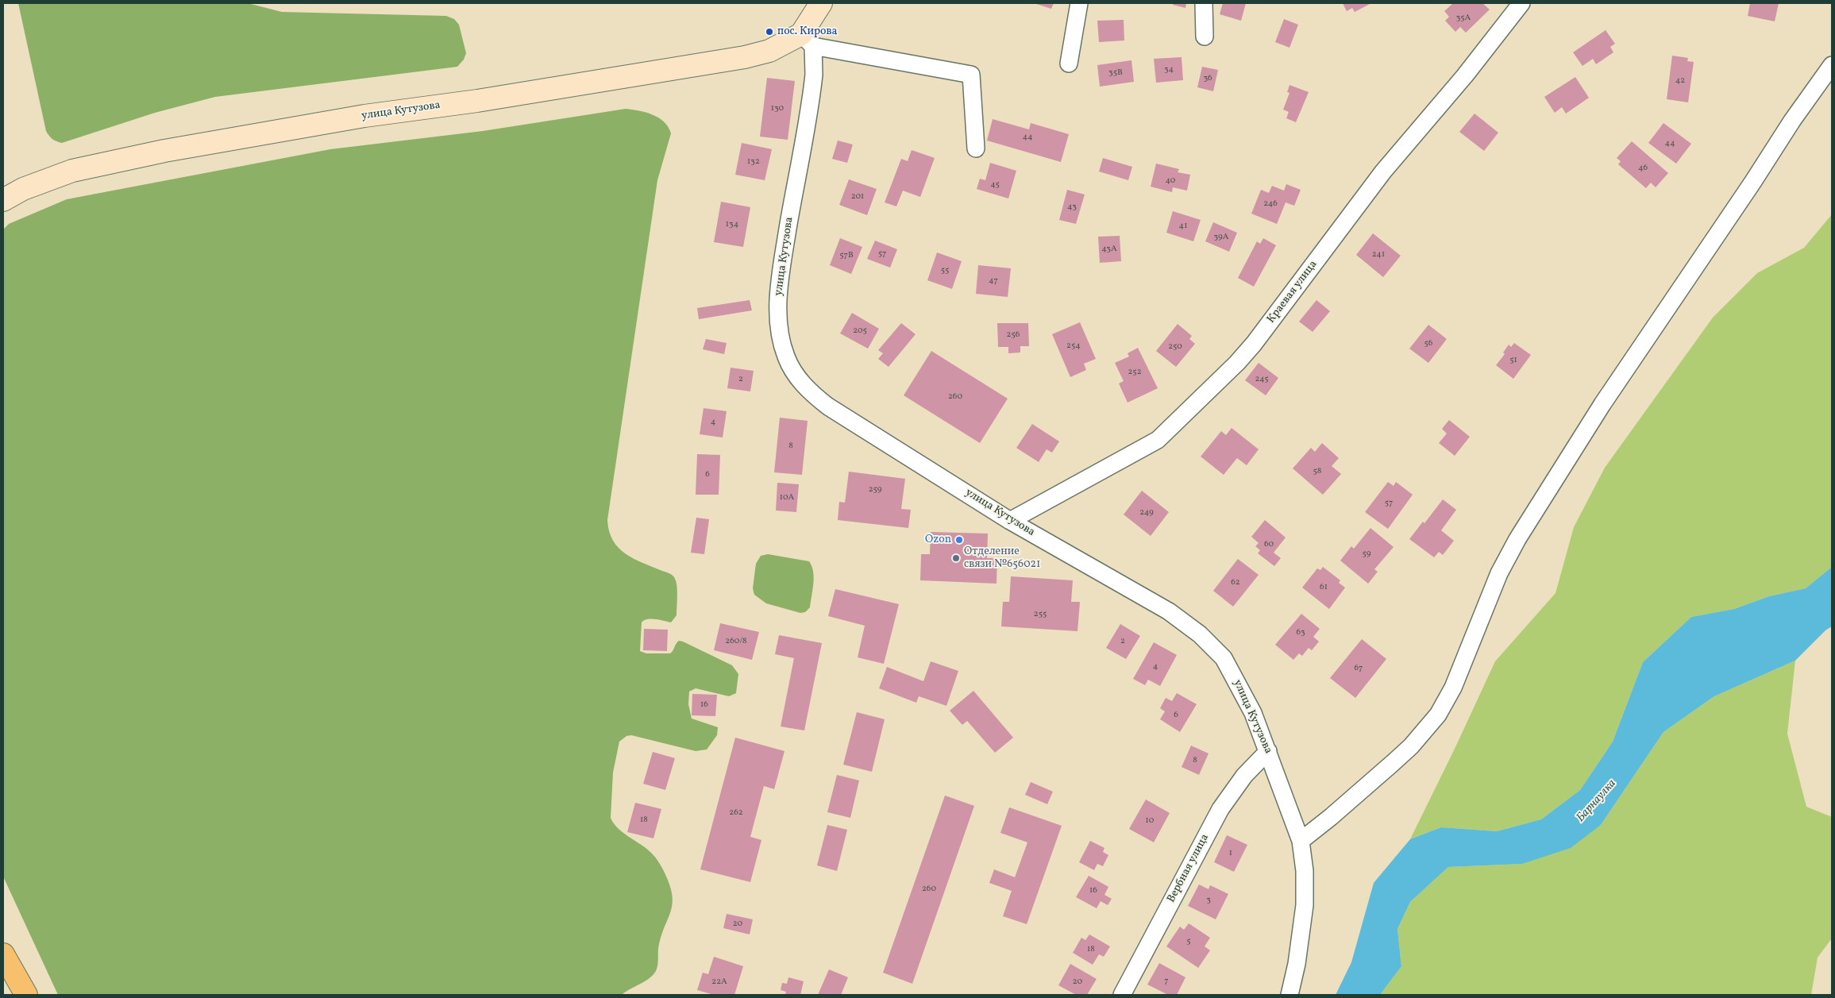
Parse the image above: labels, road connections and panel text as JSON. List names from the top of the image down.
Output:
{
  "streets": {
    "main road": ["улица Кутузова"],
    "street": ["Краевая улица", "Вербная улица"]
  },
  "crossings": [
    ["улица Кутузова", "Краевая улица"],
    ["улица Кутузова", "Вербная улица"]
  ],
  "water": ["Барнаулка"],
  "places": ["пос. Кирова", "Ozon", "Отделение связи №656021"],
  "house_numbers": [
    "35А",
    "34",
    "35В",
    "36",
    "42",
    "130",
    "44",
    "44",
    "132",
    "46",
    "40",
    "45",
    "201",
    "246",
    "43",
    "134",
    "41",
    "39А",
    "43А",
    "57",
    "241",
    "57В",
    "55",
    "47",
    "205",
    "256",
    "56",
    "254",
    "250",
    "51",
    "252",
    "2",
    "245",
    "260",
    "4",
    "8",
    "58",
    "6",
    "259",
    "10А",
    "57",
    "249",
    "60",
    "59",
    "62",
    "61",
    "255",
    "63",
    "260/8",
    "2",
    "4",
    "67",
    "16",
    "6",
    "8",
    "262",
    "18",
    "10",
    "1",
    "260",
    "16",
    "3",
    "20",
    "5",
    "18",
    "7",
    "22А",
    "20"
  ]
}
